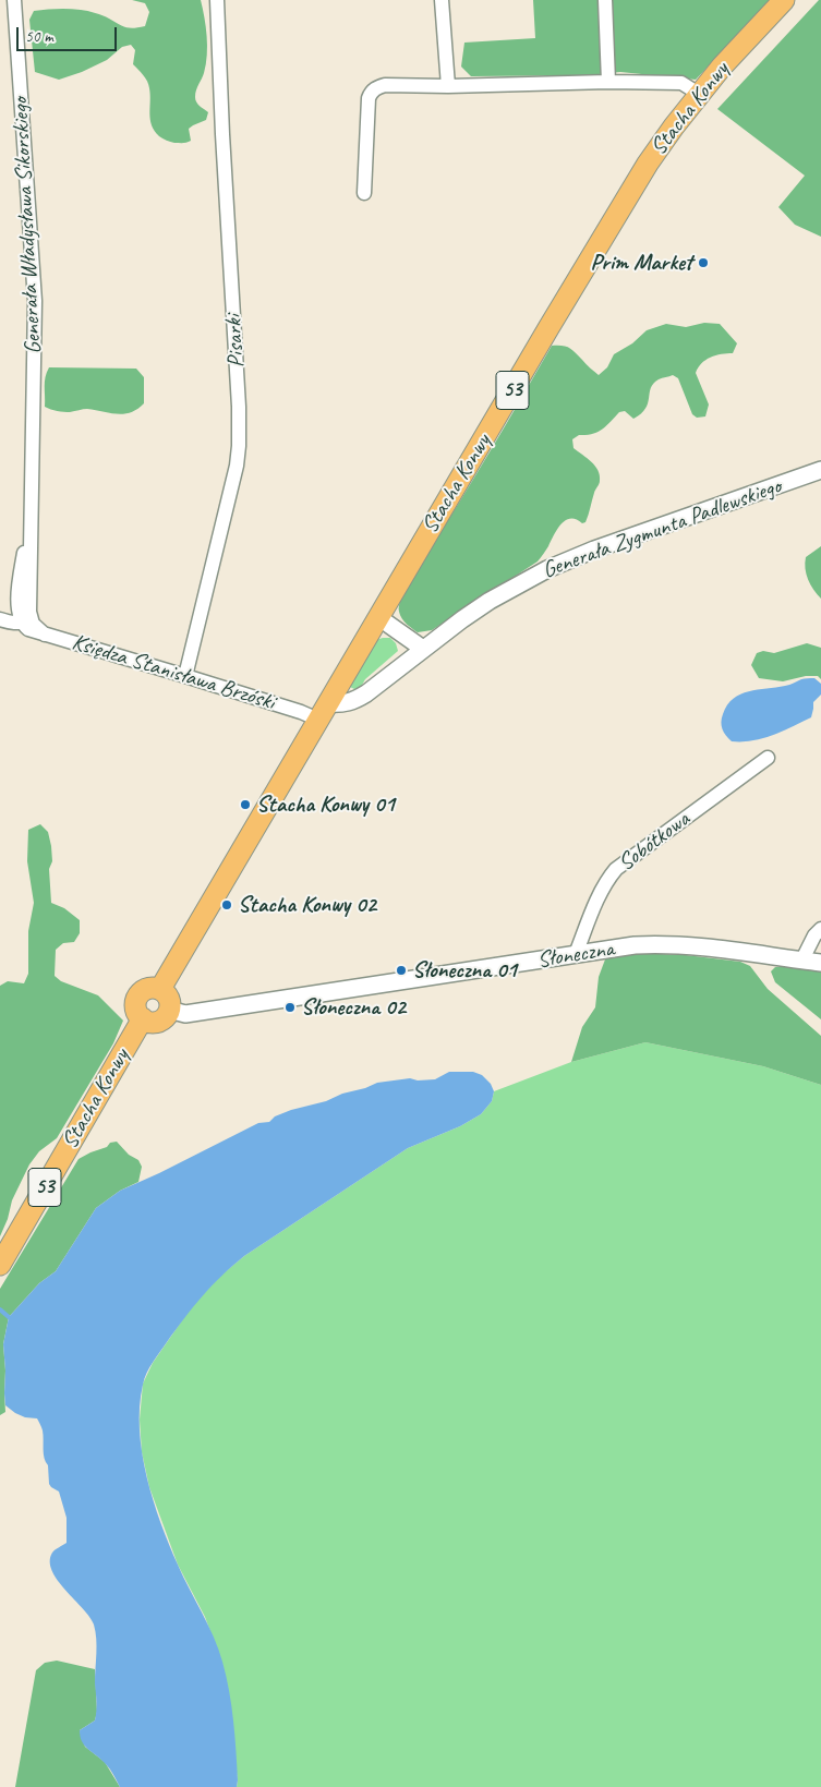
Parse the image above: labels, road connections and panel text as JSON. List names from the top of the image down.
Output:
{
  "streets": {
    "main road": ["Stacha Konwy", "53"],
    "street": [
      "Generała Władysława Sikorskiego",
      "Pisarki",
      "Generała Zygmunta Padlewskiego",
      "Księdza Stanisława Brzóski",
      "Sobótkowa",
      "Słoneczna"
    ]
  },
  "crossings": [
    ["Stacha Konwy", "Generała Zygmunta Padlewskiego"],
    ["Stacha Konwy", "Księdza Stanisława Brzóski"],
    ["Stacha Konwy", "Słoneczna"],
    ["Generała Władysława Sikorskiego", "Księdza Stanisława Brzóski"],
    ["Pisarki", "Księdza Stanisława Brzóski"],
    ["Generała Zygmunta Padlewskiego", "Księdza Stanisława Brzóski"],
    ["Sobótkowa", "Słoneczna"]
  ],
  "places": [
    "Prim Market",
    "Stacha Konwy 01",
    "Stacha Konwy 02",
    "Słoneczna 01",
    "Słoneczna 02"
  ],
  "scale_bar": "50 m"
}
